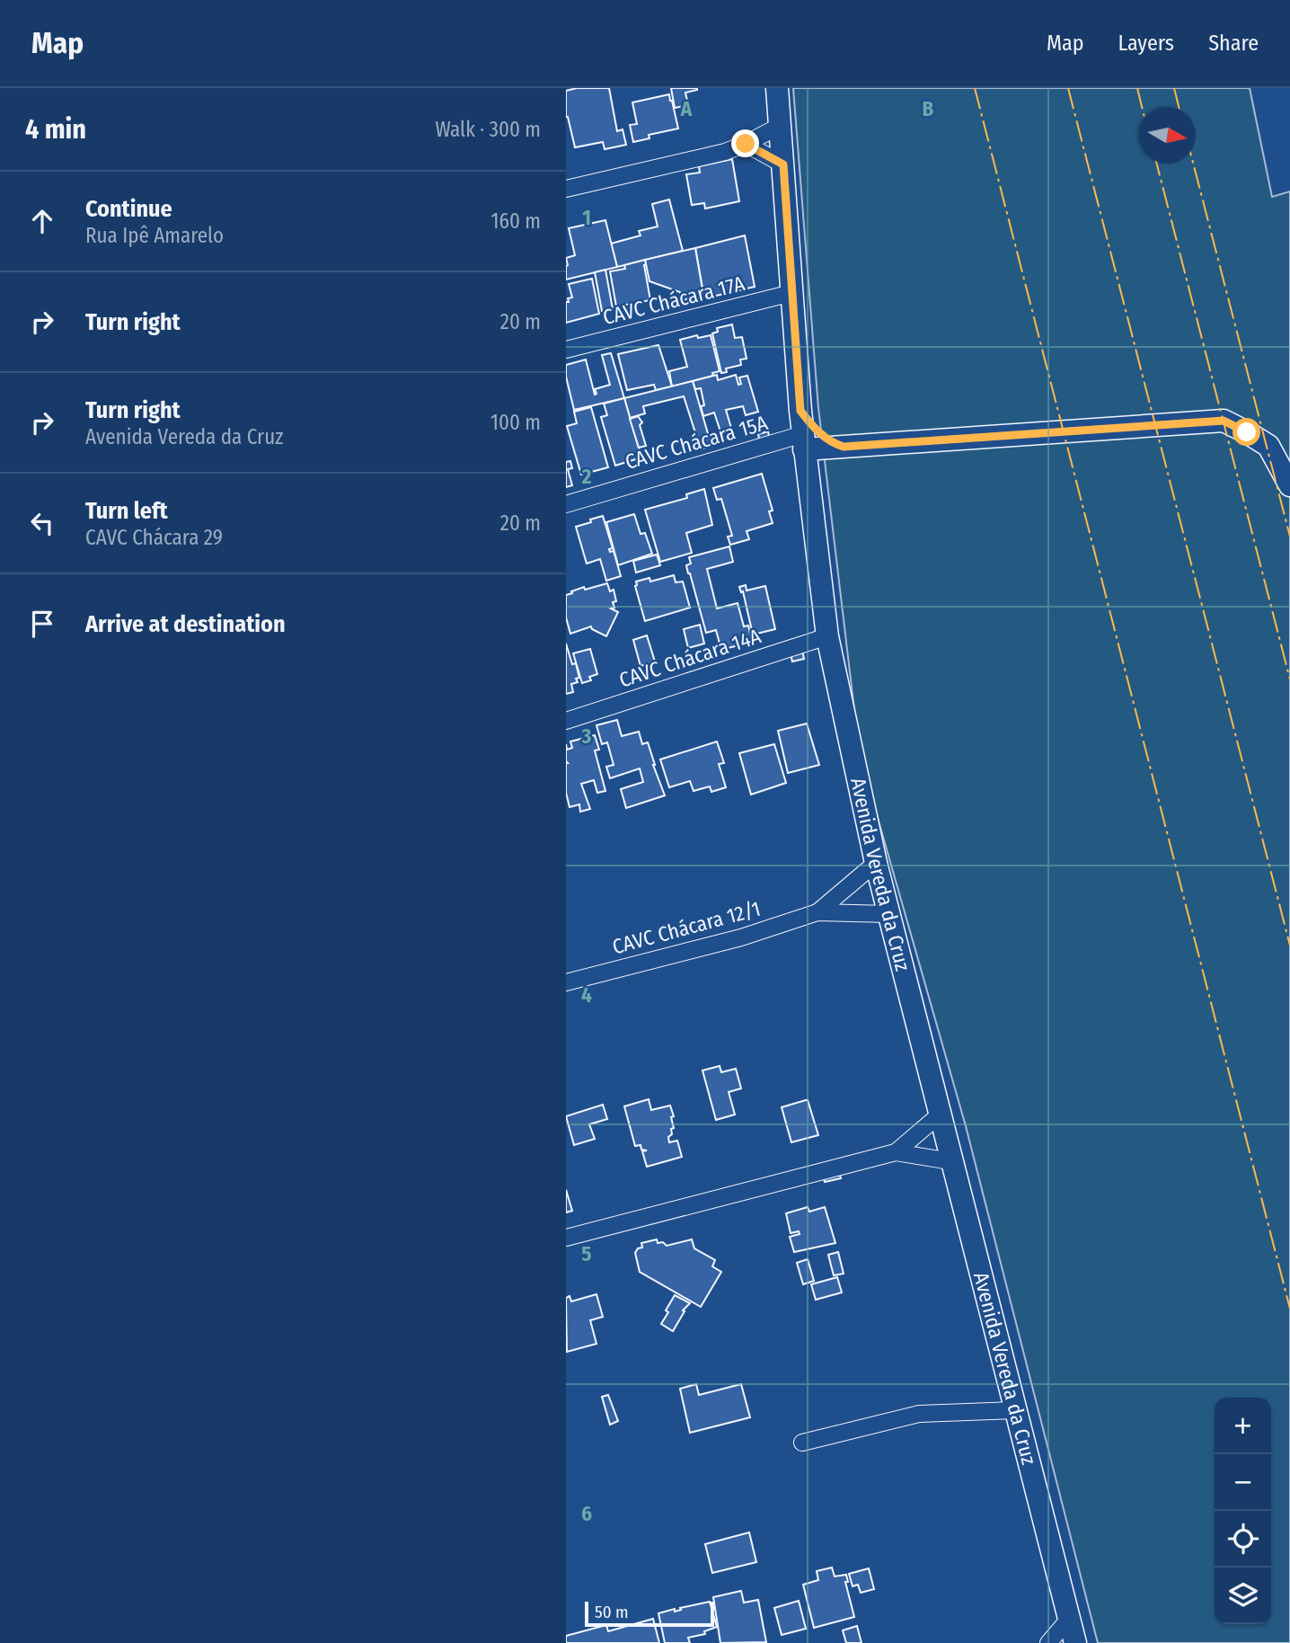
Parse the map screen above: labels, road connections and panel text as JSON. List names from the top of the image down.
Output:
{
  "streets": {
    "street": [
      "CAVC Chácara 17A",
      "CAVC Chácara 15A",
      "CAVC Chácara 14A",
      "Avenida Vereda da Cruz",
      "CAVC Chácara 12/1"
    ]
  },
  "crossings": [
    ["CAVC Chácara 17A", "Avenida Vereda da Cruz"],
    ["CAVC Chácara 15A", "Avenida Vereda da Cruz"],
    ["CAVC Chácara 14A", "Avenida Vereda da Cruz"],
    ["Avenida Vereda da Cruz", "CAVC Chácara 12/1"]
  ],
  "scale_bar": "50 m",
  "north": "right",
  "page": {
    "header": "Map",
    "nav": ["Map", "Layers", "Share"],
    "heading": ["4 min", "Walk · 300 m"],
    "list": [
      ["Continue", "Rua Ipê Amarelo", "160 m"],
      ["Turn right", "20 m"],
      ["Turn right", "Avenida Vereda da Cruz", "100 m"],
      ["Turn left", "CAVC Chácara 29", "20 m"],
      "Arrive at destination"
    ],
    "map_buttons": ["+", "−"],
    "scale": "50 m"
  },
  "grid": {
    "columns": ["A", "B"],
    "rows": [
      "1",
      "2",
      "3",
      "4",
      "5",
      "6"
    ]
  }
}
